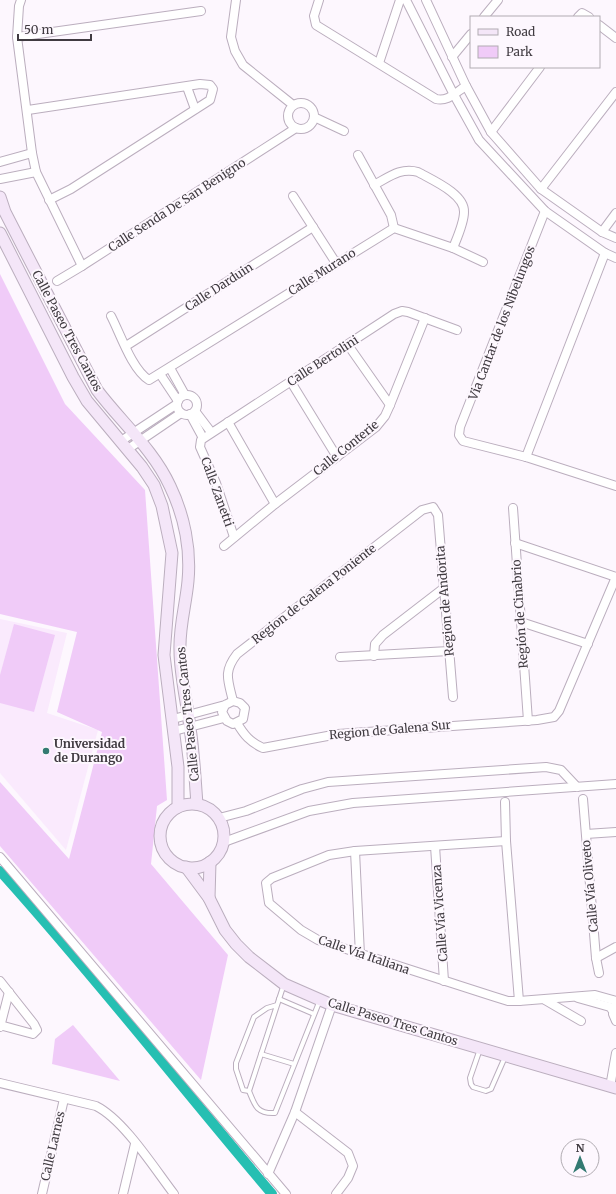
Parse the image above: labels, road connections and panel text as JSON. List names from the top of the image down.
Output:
{
  "streets": {
    "street": [
      "Calle Senda De San Benigno",
      "Calle Murano",
      "Calle Darduin",
      "Via Cantar de los Nibelungos",
      "Calle Paseo Tres Cantos",
      "Calle Bertolini",
      "Calle Conterie",
      "Calle Zanetti",
      "Region de Galena Poniente",
      "Region de Andorita",
      "Región de Cinabrio",
      "Region de Galena Sur",
      "Calle Vía Oliveto",
      "Calle Vía Vicenza",
      "Calle Vía Italiana",
      "Calle Larnes"
    ]
  },
  "crossings": [
    ["Calle Murano", "Calle Darduin"],
    ["Calle Bertolini", "Calle Conterie"],
    ["Calle Bertolini", "Calle Zanetti"],
    ["Calle Conterie", "Calle Zanetti"],
    ["Region de Galena Poniente", "Region de Andorita"],
    ["Region de Galena Poniente", "Region de Galena Sur"],
    ["Región de Cinabrio", "Region de Galena Sur"],
    ["Calle Vía Vicenza", "Calle Vía Italiana"]
  ],
  "places": ["Universidad de Durango"],
  "legend": ["Road", "Park"],
  "scale_bar": "50 m",
  "north": "top"
}
